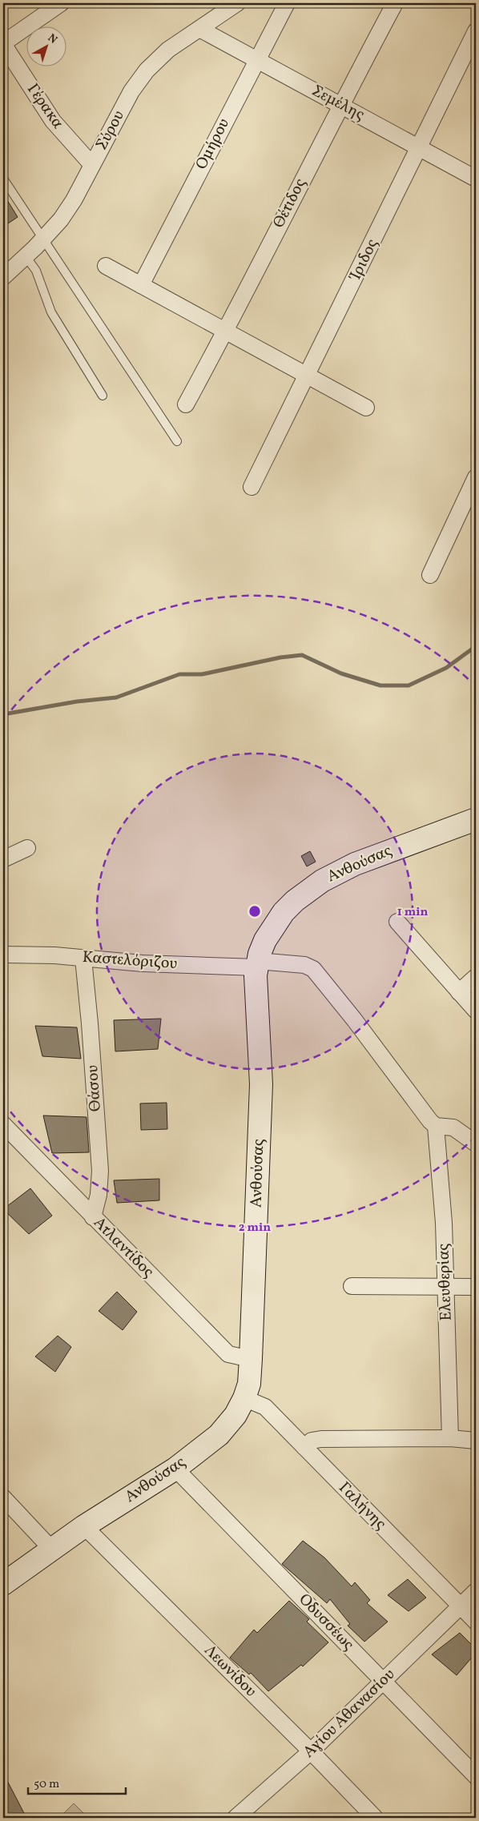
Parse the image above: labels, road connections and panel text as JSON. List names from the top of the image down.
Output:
{
  "streets": {
    "street": [
      "Σεμέλης",
      "Γέρακα",
      "Σύρου",
      "Ομήρου",
      "Θέτιδος",
      "Ίριδος",
      "Ανθούσας",
      "Καστελόριζου",
      "Θάσου",
      "Ατλαντίδος",
      "Ελευθερίας",
      "Γαλήνης",
      "Οδυσσέως",
      "Λεωνίδου",
      "Αγίου Αθανασίου"
    ]
  },
  "crossings": [
    ["Σεμέλης", "Σύρου"],
    ["Σεμέλης", "Ομήρου"],
    ["Σεμέλης", "Θέτιδος"],
    ["Σεμέλης", "Ίριδος"],
    ["Γέρακα", "Σύρου"],
    ["Ανθούσας", "Καστελόριζου"],
    ["Ανθούσας", "Ατλαντίδος"],
    ["Ανθούσας", "Γαλήνης"],
    ["Ανθούσας", "Οδυσσέως"],
    ["Ανθούσας", "Λεωνίδου"],
    ["Καστελόριζου", "Θάσου"],
    ["Καστελόριζου", "Ελευθερίας"],
    ["Θάσου", "Ατλαντίδος"],
    ["Γαλήνης", "Αγίου Αθανασίου"],
    ["Οδυσσέως", "Αγίου Αθανασίου"],
    ["Λεωνίδου", "Αγίου Αθανασίου"]
  ],
  "scale_bar": "50 m",
  "north": "top right",
  "rings": ["1 min", "2 min"]
}
